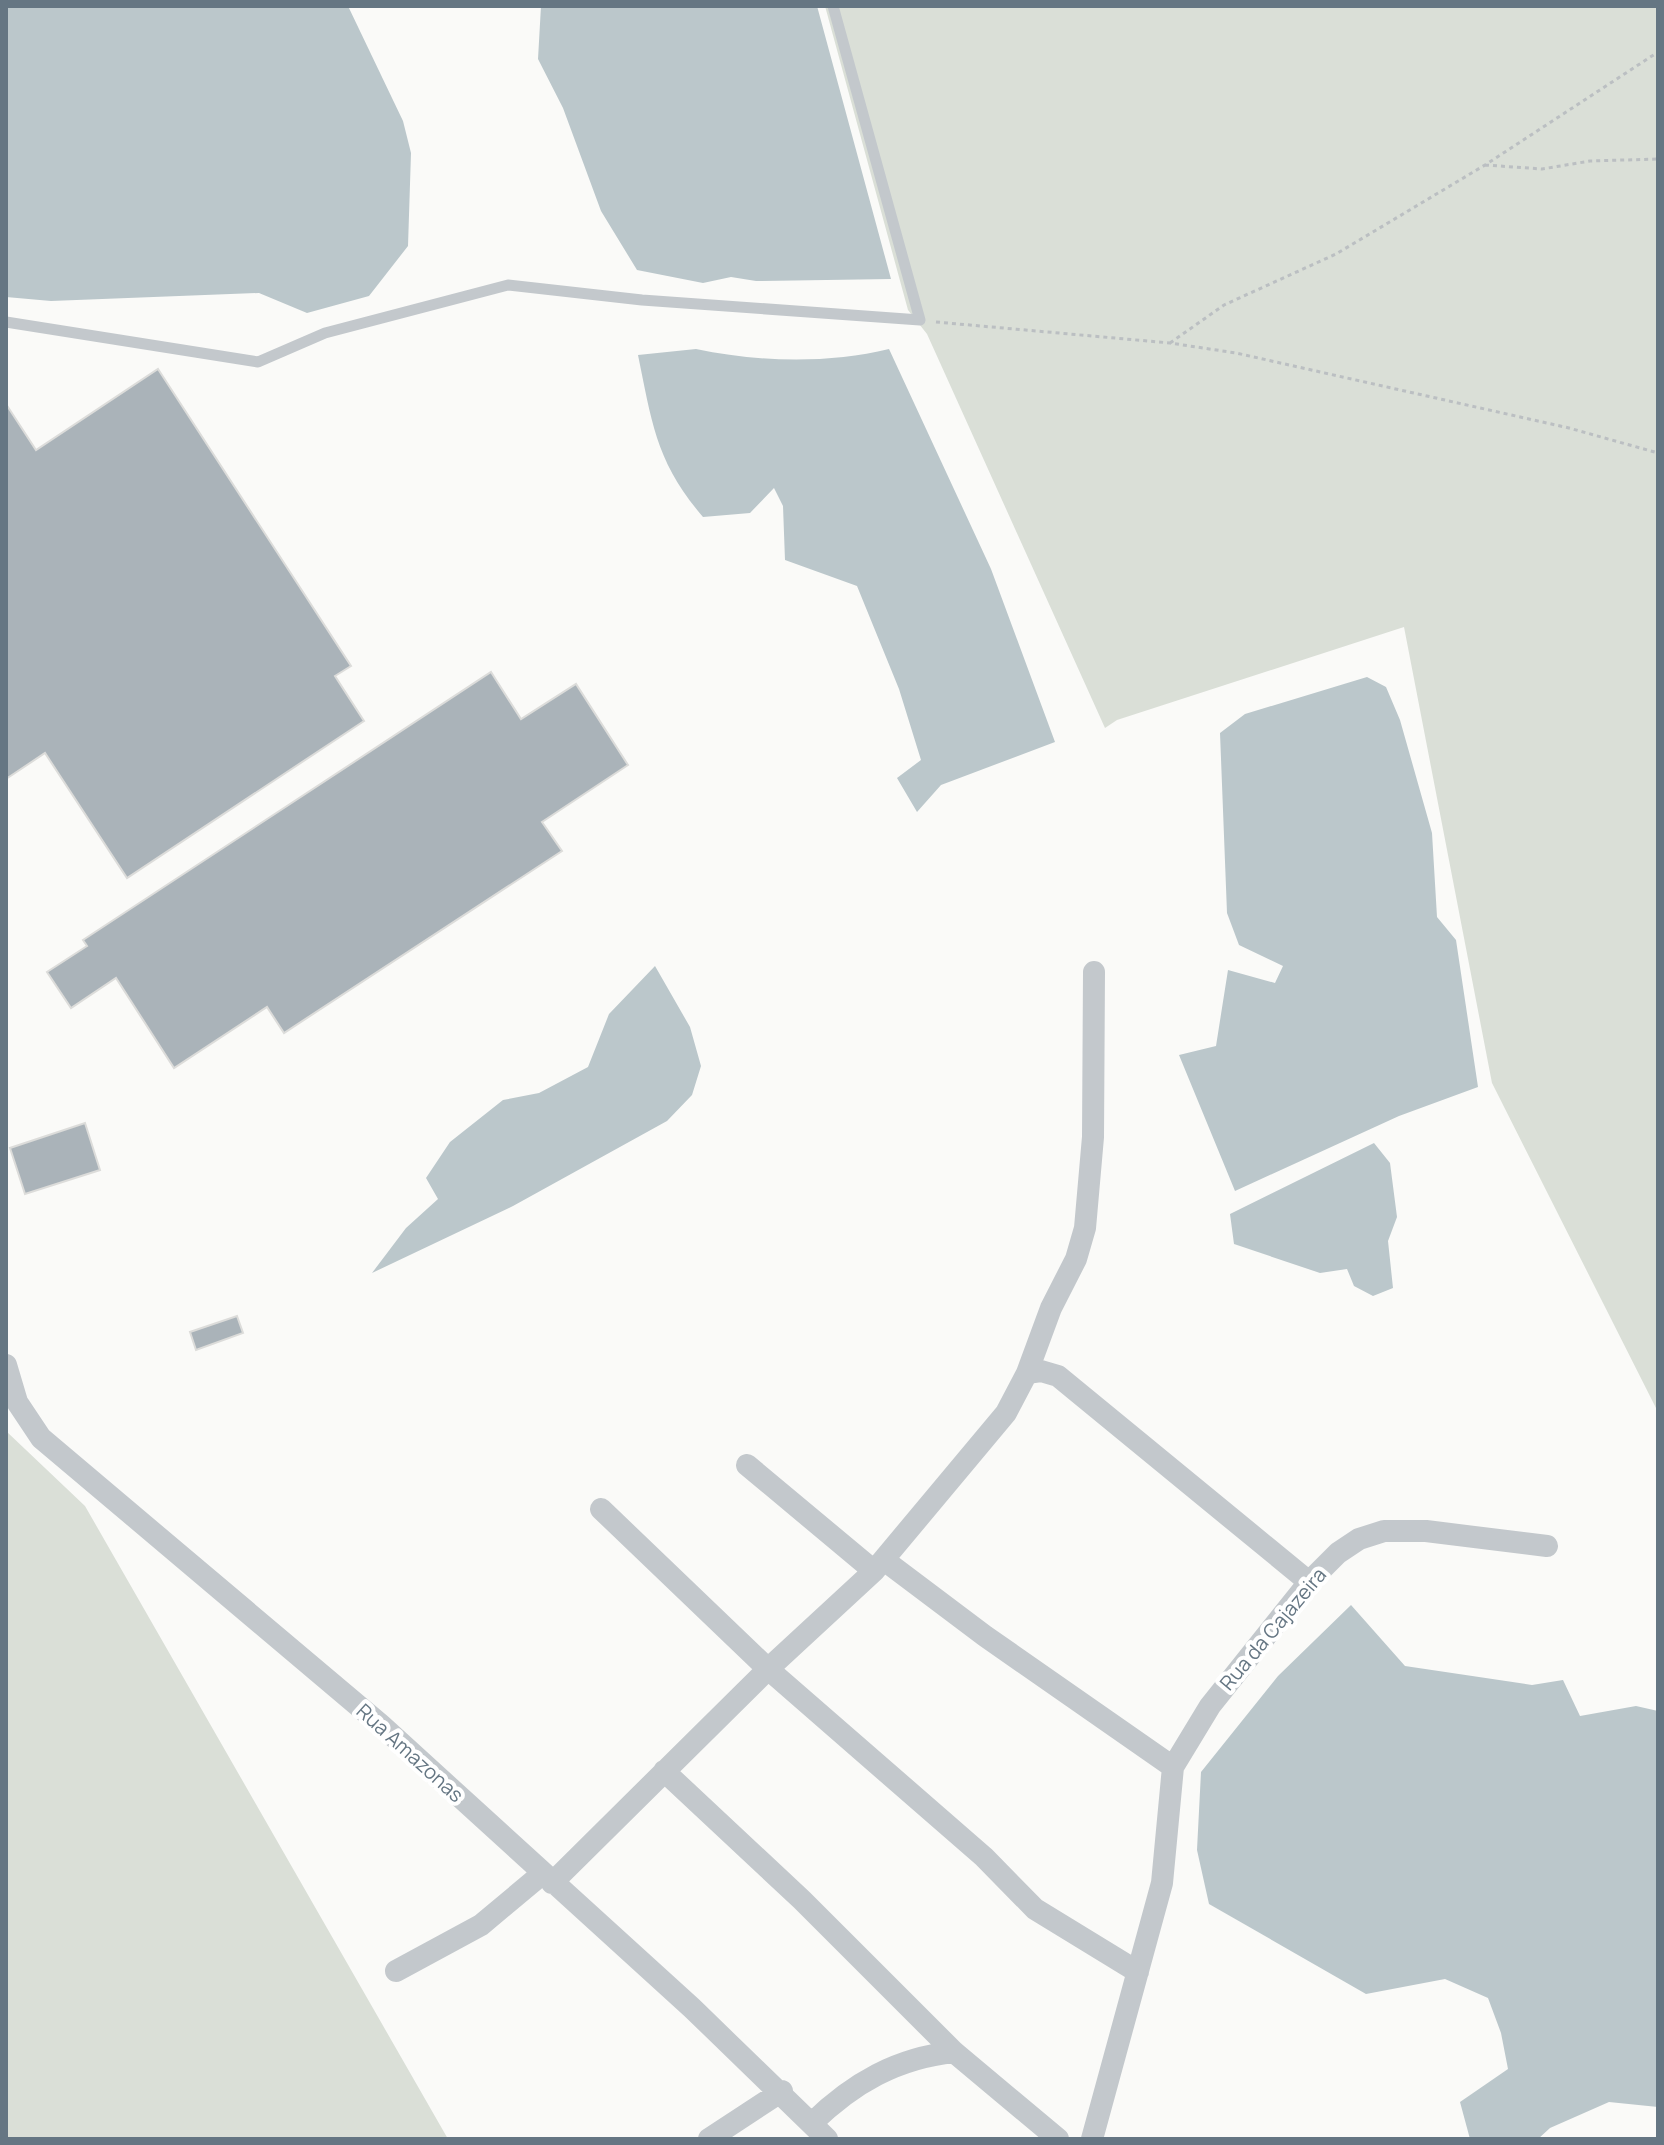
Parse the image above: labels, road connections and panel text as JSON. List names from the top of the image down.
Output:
{
  "streets": {
    "street": ["Rua da Cajazeira", "Rua Amazonas"]
  }
}
